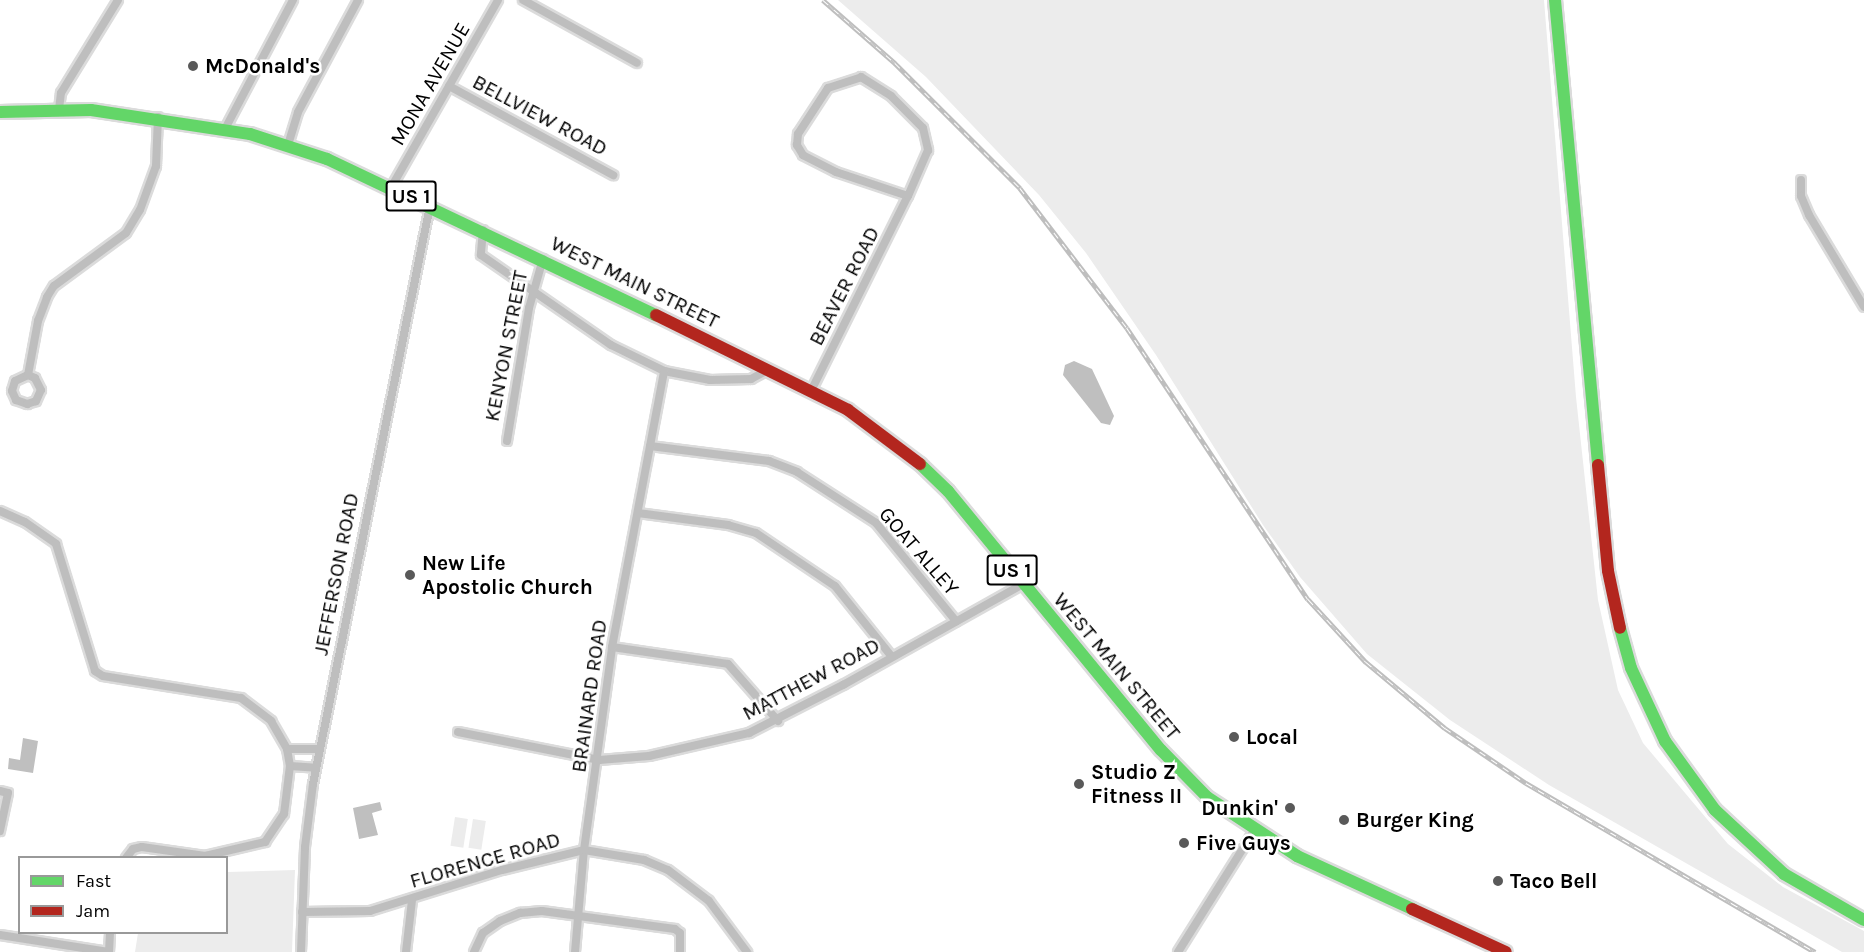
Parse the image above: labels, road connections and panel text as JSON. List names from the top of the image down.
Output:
{
  "streets": {
    "main road": ["US 1", "WEST MAIN STREET"],
    "street": [
      "MONA AVENUE",
      "BELLVIEW ROAD",
      "BEAVER ROAD",
      "KENYON STREET",
      "GOAT ALLEY",
      "JEFFERSON ROAD",
      "MATTHEW ROAD",
      "BRAINARD ROAD",
      "FLORENCE ROAD"
    ]
  },
  "crossings": [
    ["MONA AVENUE", "BELLVIEW ROAD"],
    ["MONA AVENUE", "WEST MAIN STREET"],
    ["WEST MAIN STREET", "BEAVER ROAD"],
    ["WEST MAIN STREET", "KENYON STREET"],
    ["WEST MAIN STREET", "JEFFERSON ROAD"],
    ["WEST MAIN STREET", "MATTHEW ROAD"],
    ["GOAT ALLEY", "MATTHEW ROAD"],
    ["GOAT ALLEY", "BRAINARD ROAD"],
    ["JEFFERSON ROAD", "FLORENCE ROAD"],
    ["MATTHEW ROAD", "BRAINARD ROAD"],
    ["BRAINARD ROAD", "FLORENCE ROAD"]
  ],
  "places": [
    "McDonald's",
    "New Life Apostolic Church",
    "Local",
    "Studio Z Fitness II",
    "Dunkin'",
    "Burger King",
    "Five Guys",
    "Taco Bell"
  ],
  "legend": ["Fast", "Jam"]
}
